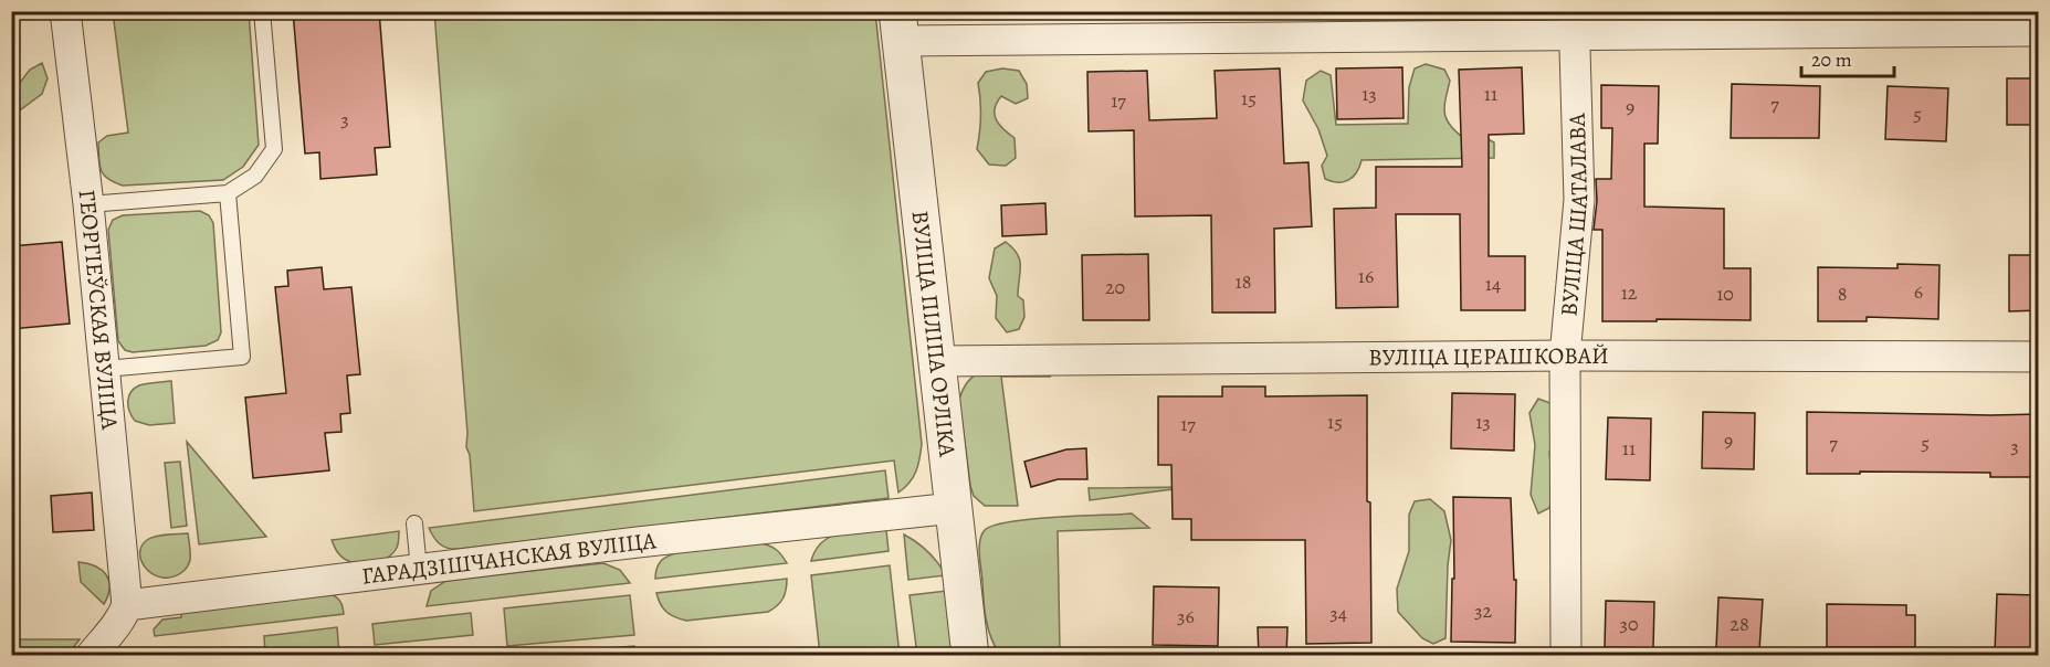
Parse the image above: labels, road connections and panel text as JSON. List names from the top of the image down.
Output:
{
  "streets": {
    "street": [
      "ВУЛІЦА ШАТАЛАВА",
      "ГЕОРГІЕЎСКАЯ ВУЛІЦА",
      "ВУЛІЦА ПІЛІПА ОРЛІКА",
      "ВУЛІЦА ЦЕРАШКОВАЙ",
      "ГАРАДЗІШЧАНСКАЯ ВУЛІЦА"
    ]
  },
  "crossings": [
    ["ВУЛІЦА ШАТАЛАВА", "ВУЛІЦА ЦЕРАШКОВАЙ"],
    ["ГЕОРГІЕЎСКАЯ ВУЛІЦА", "ГАРАДЗІШЧАНСКАЯ ВУЛІЦА"],
    ["ВУЛІЦА ПІЛІПА ОРЛІКА", "ВУЛІЦА ЦЕРАШКОВАЙ"],
    ["ВУЛІЦА ПІЛІПА ОРЛІКА", "ГАРАДЗІШЧАНСКАЯ ВУЛІЦА"]
  ],
  "house_numbers": [
    "13",
    "11",
    "15",
    "17",
    "7",
    "9",
    "5",
    "3",
    "16",
    "18",
    "14",
    "20",
    "6",
    "12",
    "10",
    "8",
    "15",
    "13",
    "17",
    "9",
    "7",
    "5",
    "3",
    "11",
    "32",
    "34",
    "36",
    "30",
    "28"
  ],
  "scale_bar": "20 m"
}
